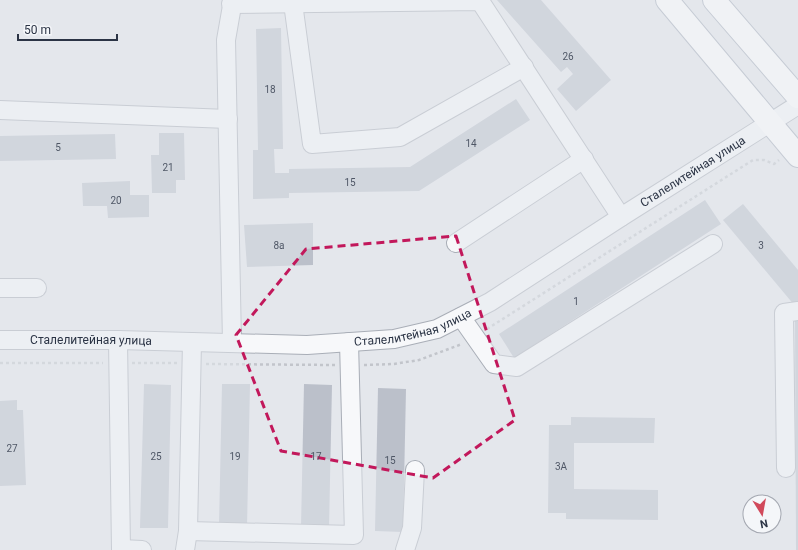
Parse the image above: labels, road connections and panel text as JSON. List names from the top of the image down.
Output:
{
  "streets": {
    "street": ["Сталелитейная улица"]
  },
  "house_numbers": [
    "26",
    "18",
    "14",
    "5",
    "21",
    "15",
    "20",
    "8а",
    "3",
    "1",
    "27",
    "25",
    "19",
    "17",
    "15",
    "3А"
  ],
  "scale_bar": "50 m",
  "north": "bottom"
}
